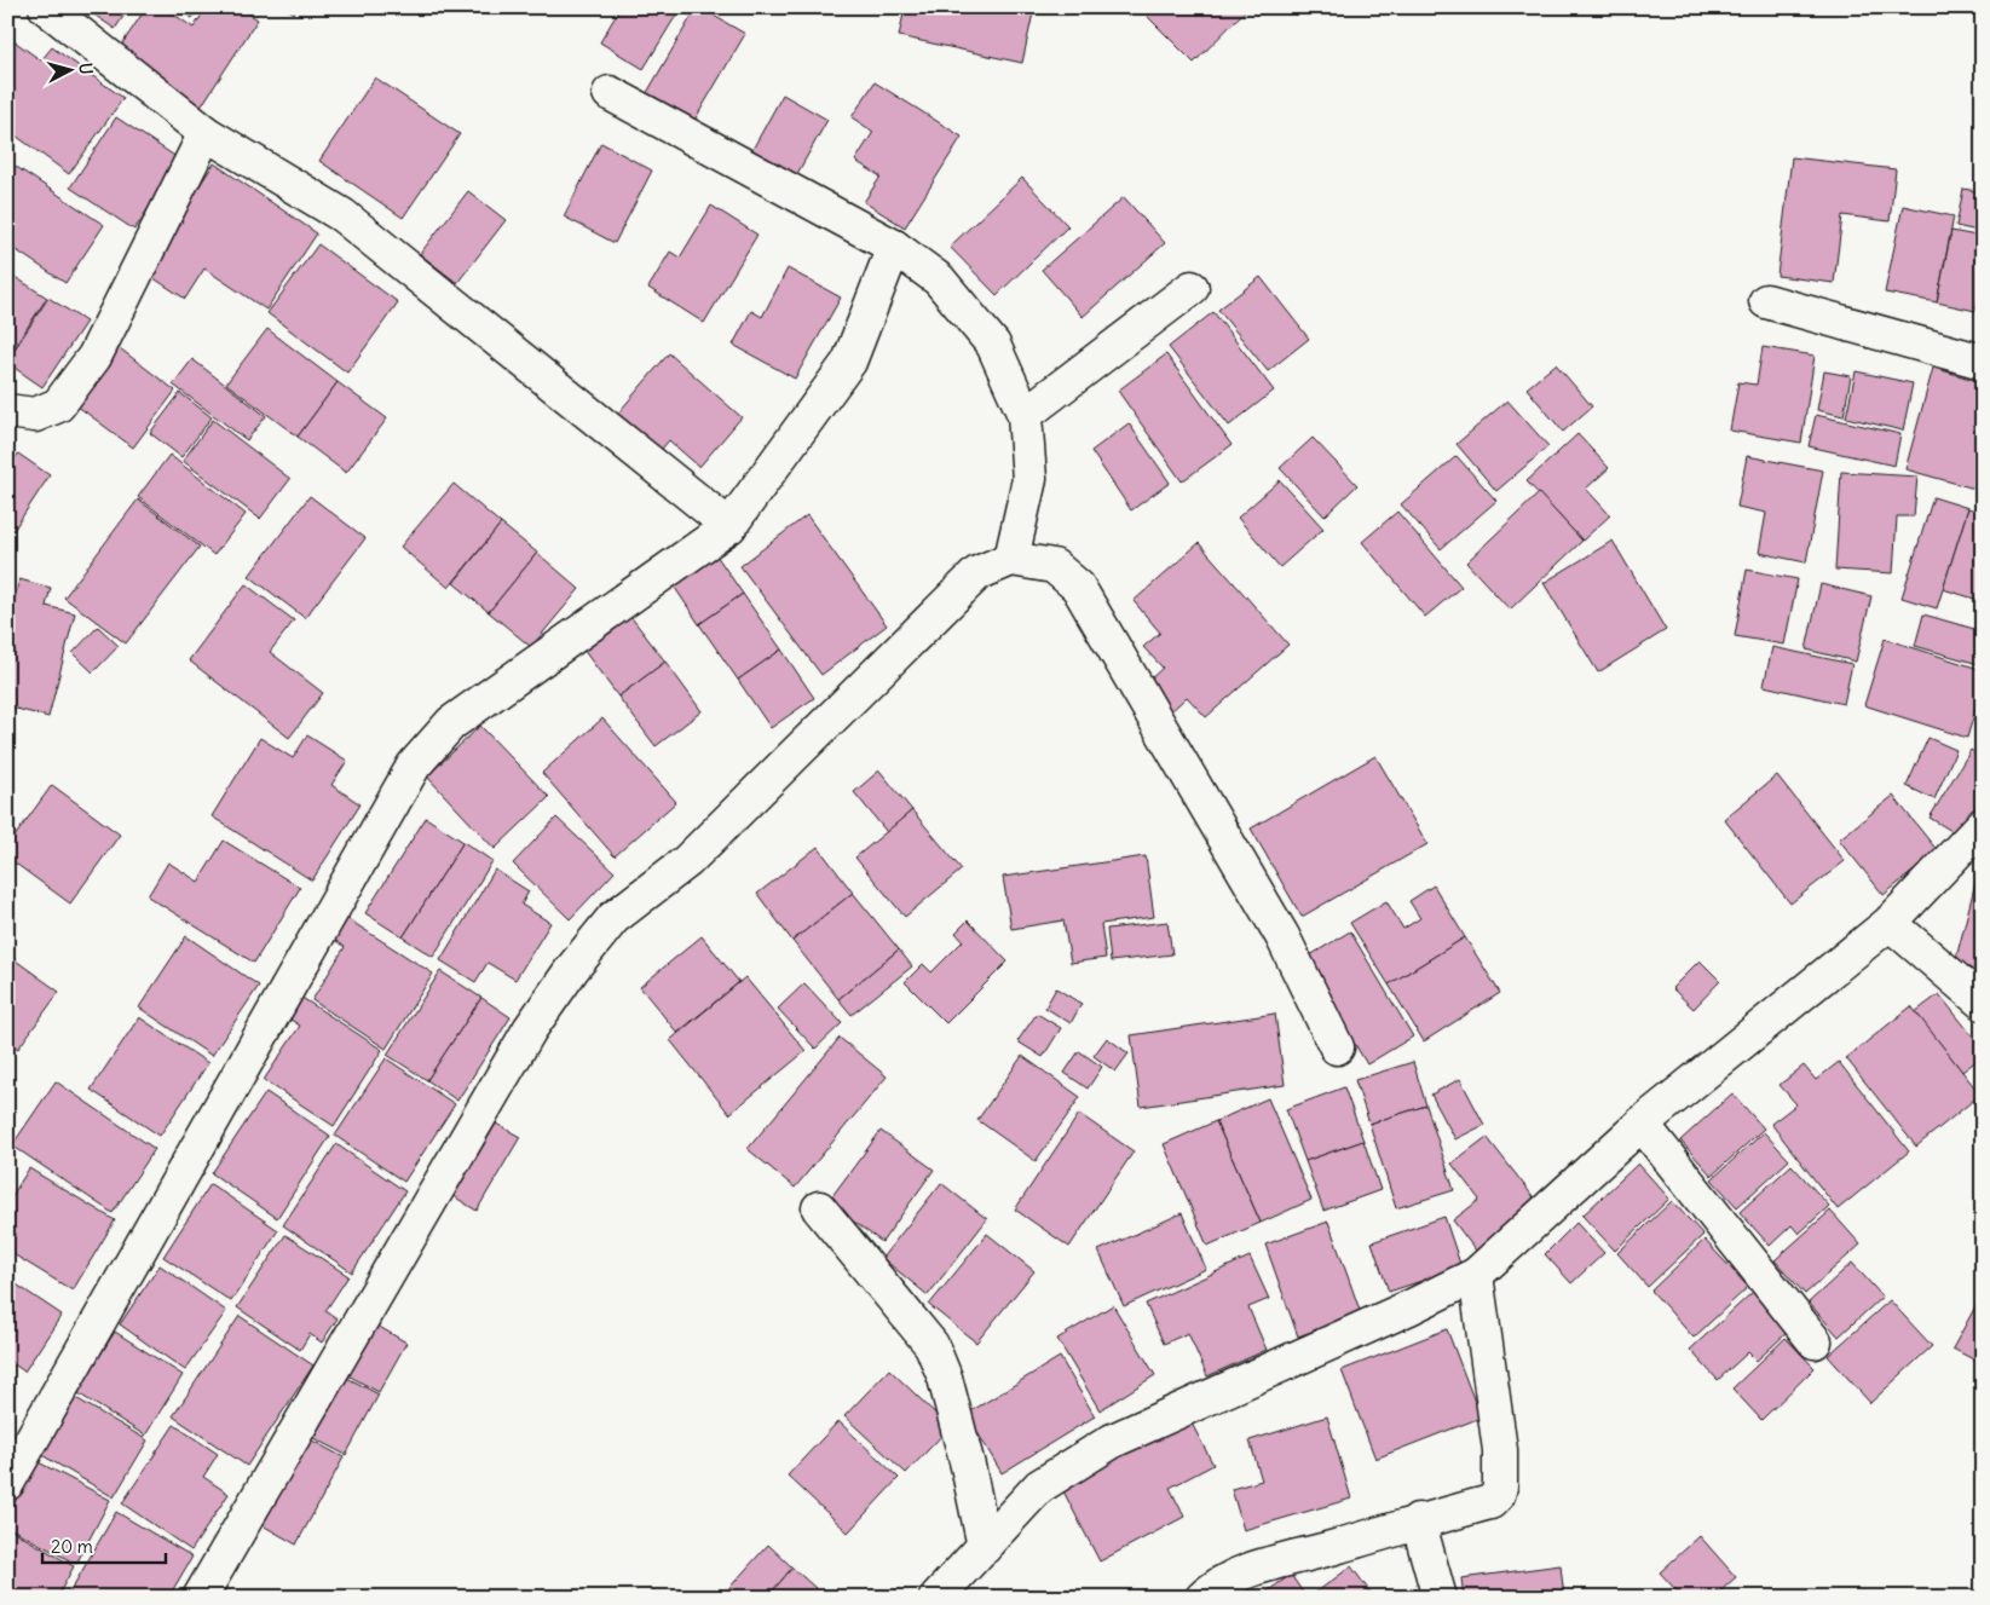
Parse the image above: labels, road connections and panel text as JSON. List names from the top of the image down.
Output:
{
  "scale_bar": "20 m",
  "north": "right"
}
